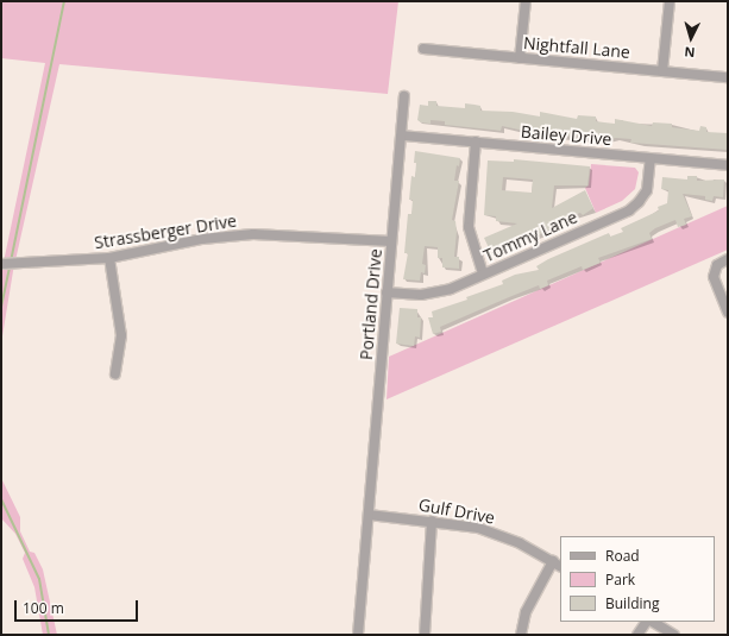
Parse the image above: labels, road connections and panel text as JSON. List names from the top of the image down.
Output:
{
  "streets": {
    "street": [
      "Nightfall Lane",
      "Bailey Drive",
      "Strassberger Drive",
      "Tommy Lane",
      "Portland Drive",
      "Gulf Drive"
    ]
  },
  "crossings": [
    ["Bailey Drive", "Tommy Lane"],
    ["Bailey Drive", "Portland Drive"],
    ["Strassberger Drive", "Portland Drive"],
    ["Tommy Lane", "Portland Drive"],
    ["Portland Drive", "Gulf Drive"]
  ],
  "legend": ["Road", "Park", "Building"],
  "scale_bar": "100 m",
  "north": "bottom"
}
